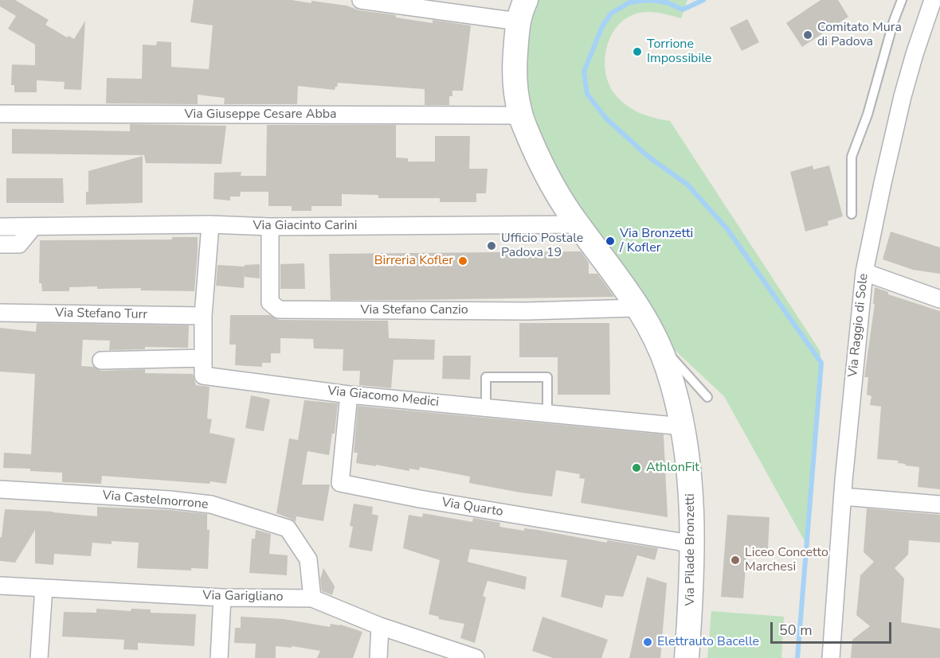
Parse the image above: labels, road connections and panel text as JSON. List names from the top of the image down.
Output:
{
  "streets": {
    "main road": ["Via Pilade Bronzetti"],
    "street": [
      "Via Giuseppe Cesare Abba",
      "Via Giacinto Carini",
      "Via Stefano Canzio",
      "Via Stefano Turr",
      "Via Raggio di Sole",
      "Via Giacomo Medici",
      "Via Castelmorrone",
      "Via Quarto",
      "Via Garigliano"
    ]
  },
  "crossings": [
    ["Via Giuseppe Cesare Abba", "Via Pilade Bronzetti"],
    ["Via Giacinto Carini", "Via Stefano Canzio"],
    ["Via Giacinto Carini", "Via Pilade Bronzetti"],
    ["Via Stefano Canzio", "Via Pilade Bronzetti"],
    ["Via Giacomo Medici", "Via Quarto"],
    ["Via Giacomo Medici", "Via Pilade Bronzetti"],
    ["Via Castelmorrone", "Via Garigliano"],
    ["Via Quarto", "Via Pilade Bronzetti"]
  ],
  "places": [
    "Comitato Mura di Padova",
    "Torrione Impossibile",
    "Via Bronzetti / Kofler",
    "Ufficio Postale Padova 19",
    "Birreria Kofler",
    "AthlonFit",
    "Liceo Concetto Marchesi",
    "Elettrauto Bacelle"
  ],
  "scale_bar": "50 m"
}
